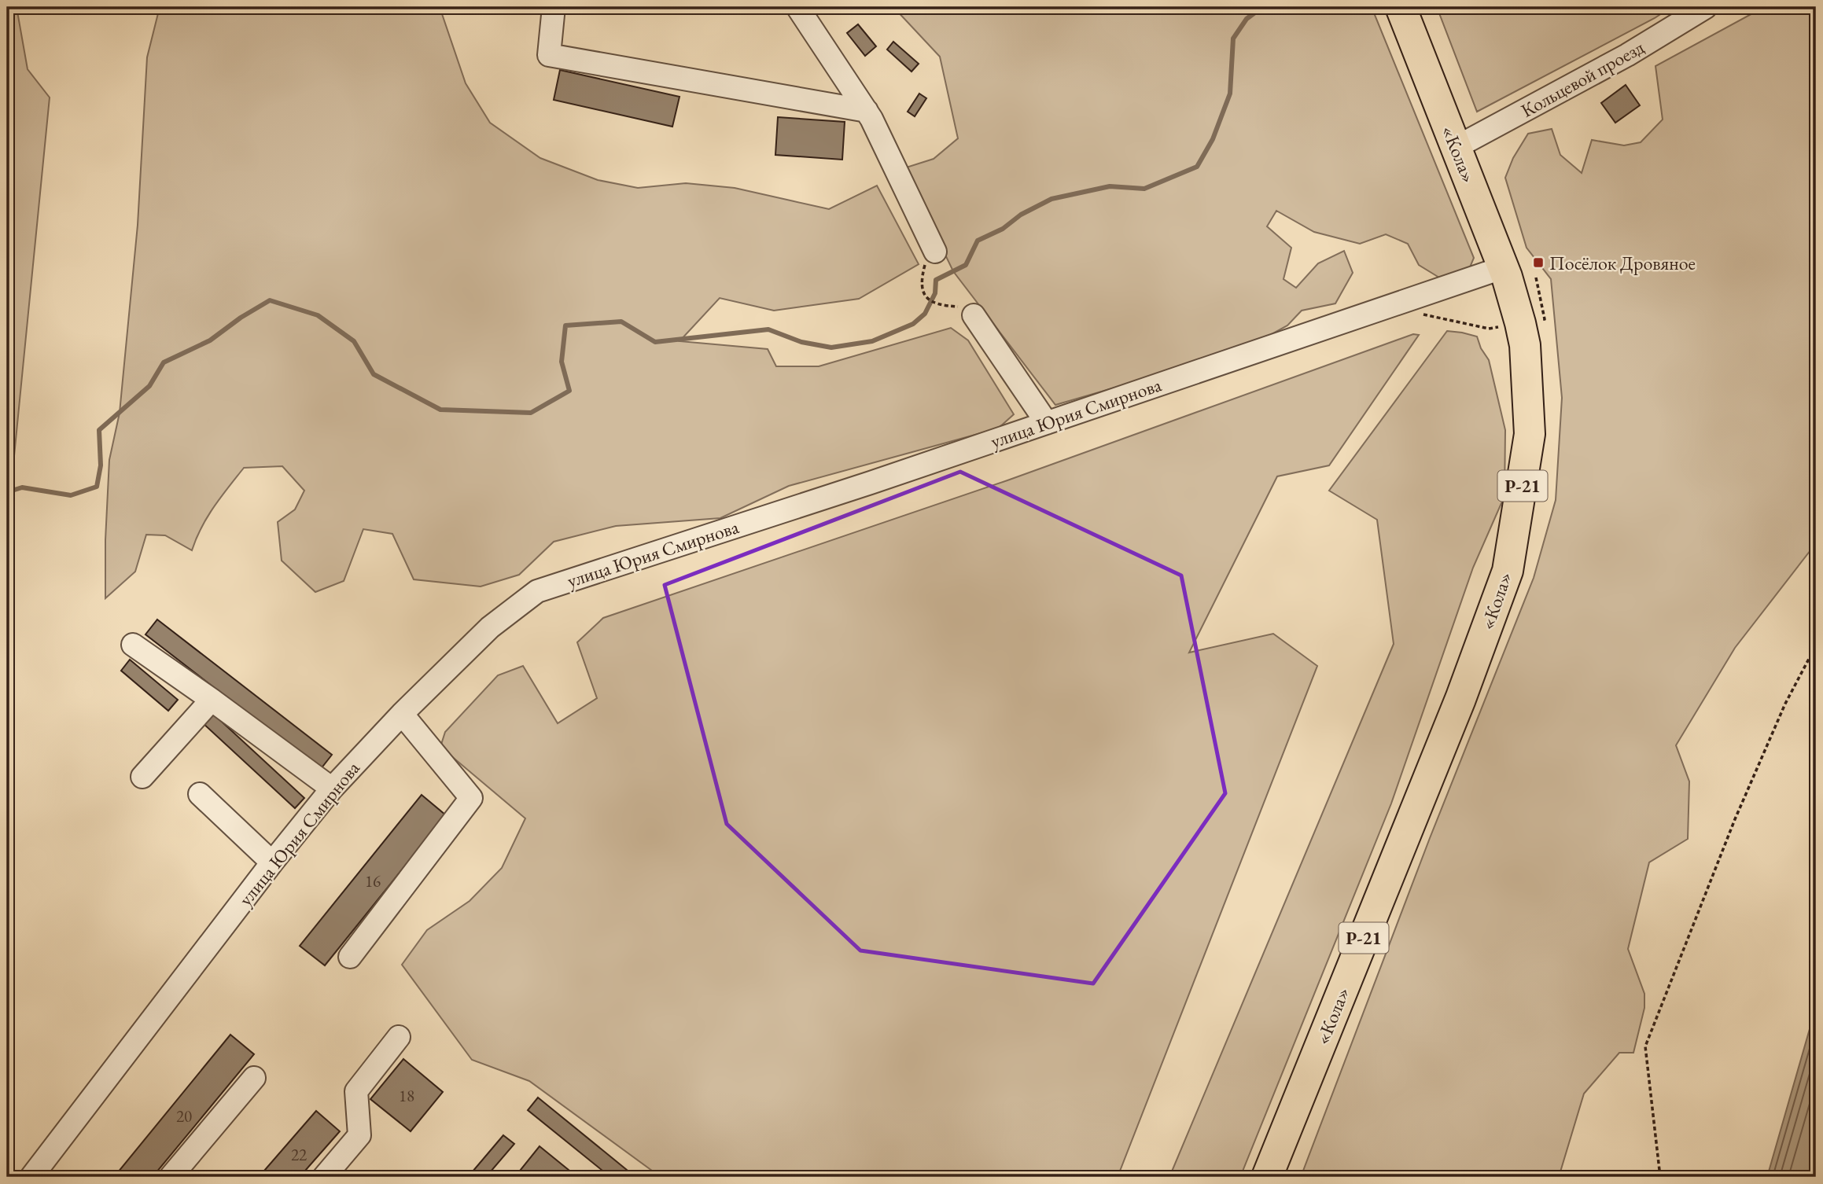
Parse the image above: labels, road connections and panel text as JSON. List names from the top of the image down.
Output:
{
  "streets": {
    "highway": ["«Кола»", "Р-21"],
    "street": ["Кольцевой проезд", "улица Юрия Смирнова"]
  },
  "crossings": [
    ["Кольцевой проезд", "«Кола»"],
    ["«Кола»", "улица Юрия Смирнова"]
  ],
  "places": {
    "transit": ["Посёлок Дровяное"]
  },
  "house_numbers": [
    "16",
    "18",
    "20",
    "22"
  ]
}
